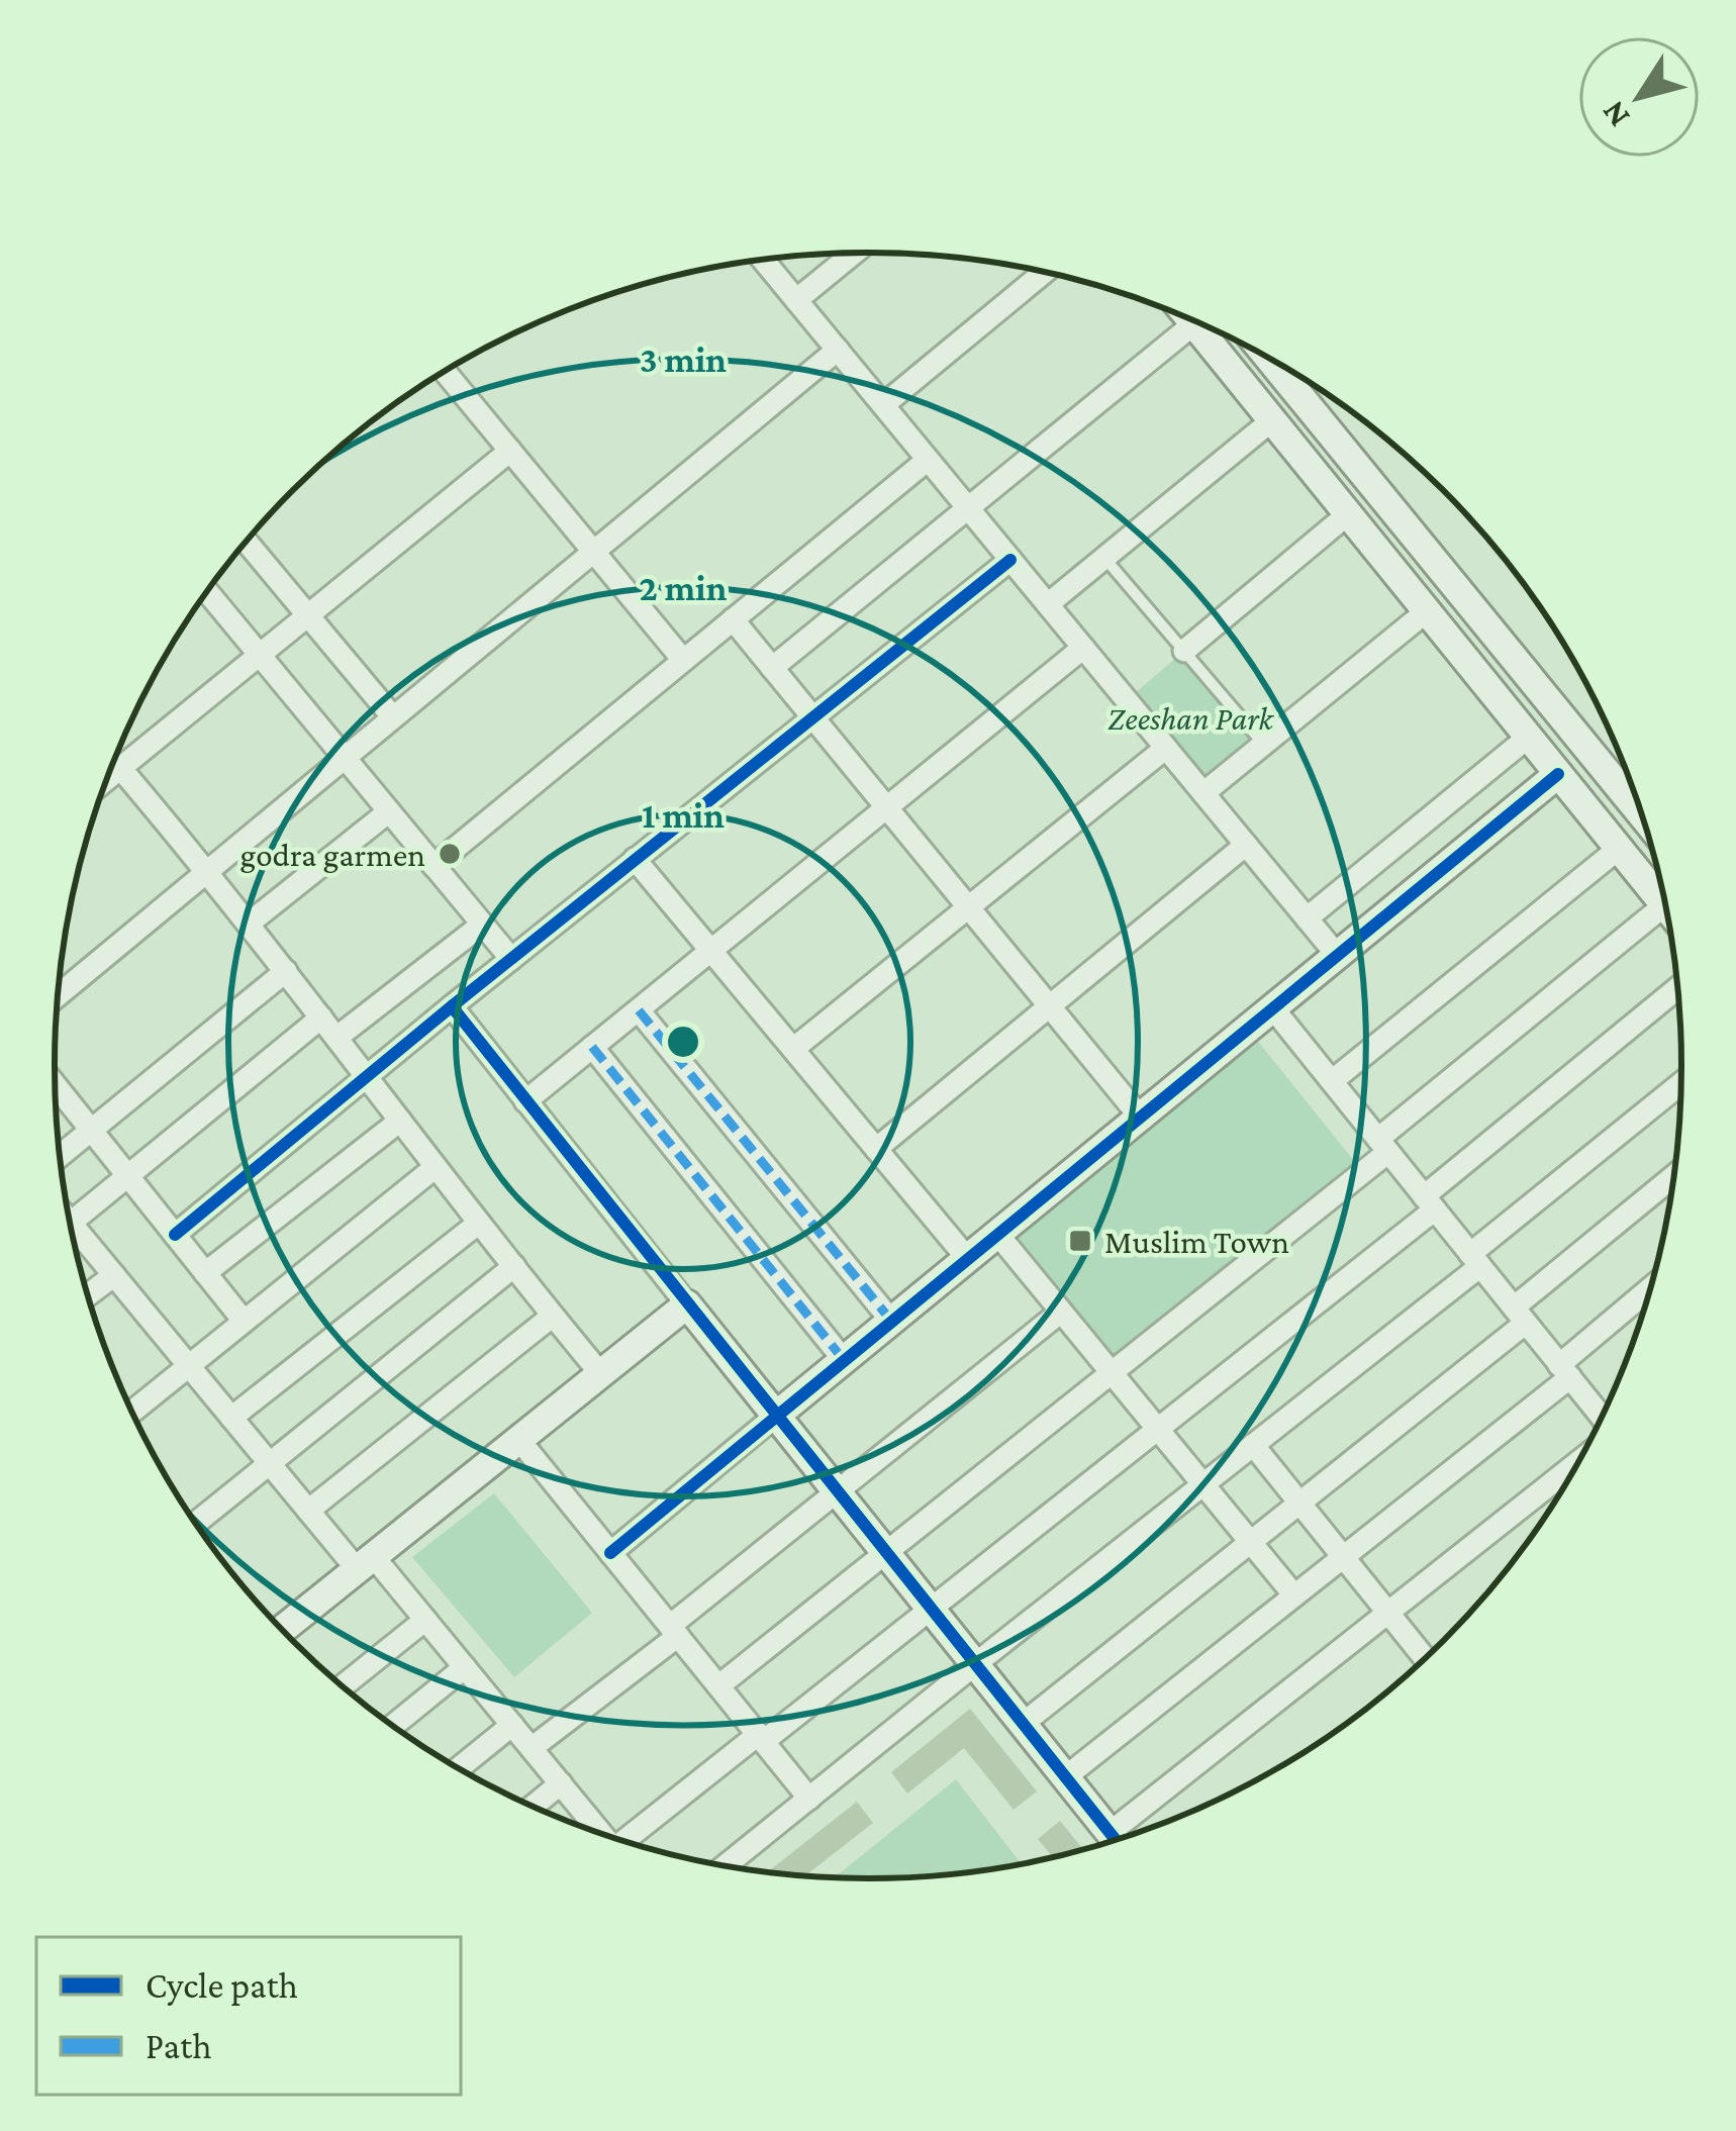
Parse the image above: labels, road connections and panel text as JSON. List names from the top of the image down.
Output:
{
  "parks": ["Zeeshan Park"],
  "places": {
    "other": ["godra garmen"],
    "transit": ["Muslim Town"]
  },
  "legend": ["Cycle path", "Path"],
  "north": "bottom left",
  "rings": ["3 min", "2 min", "1 min"]
}
